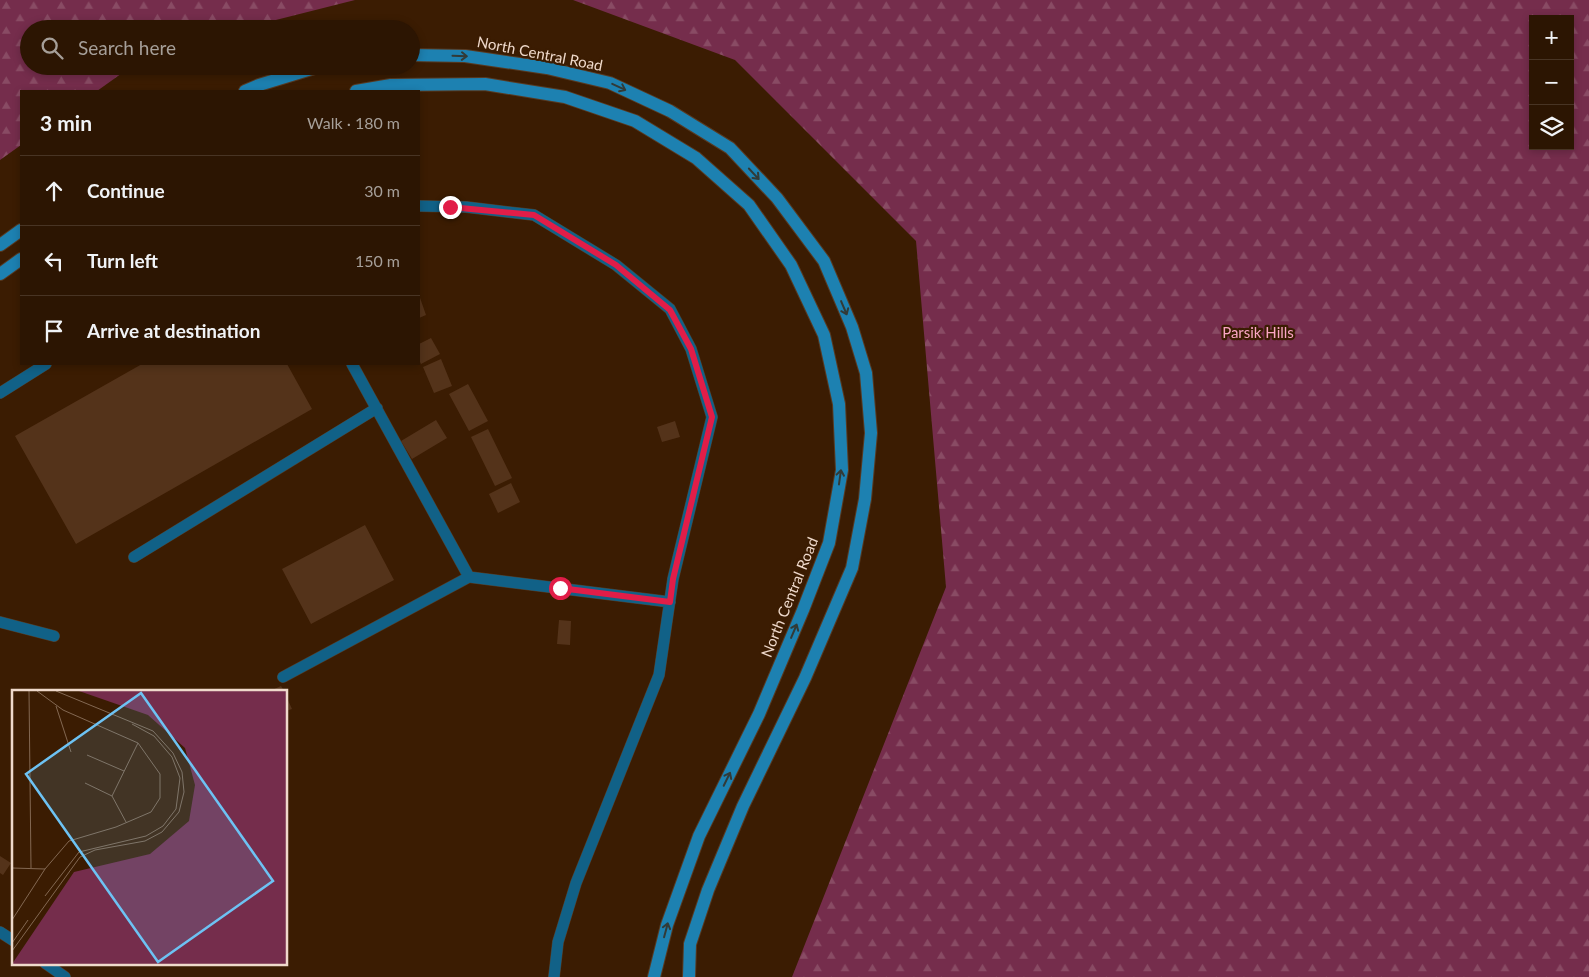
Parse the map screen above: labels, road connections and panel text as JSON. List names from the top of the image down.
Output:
{
  "streets": {
    "main road": ["North Central Road"]
  },
  "parks": ["Parsik Hills"],
  "page": {
    "map_buttons": ["+", "−"],
    "search": "Search here",
    "heading": ["3 min", "Walk · 180 m"],
    "list": [
      ["Continue", "30 m"],
      ["Turn left", "150 m"],
      "Arrive at destination"
    ]
  }
}
